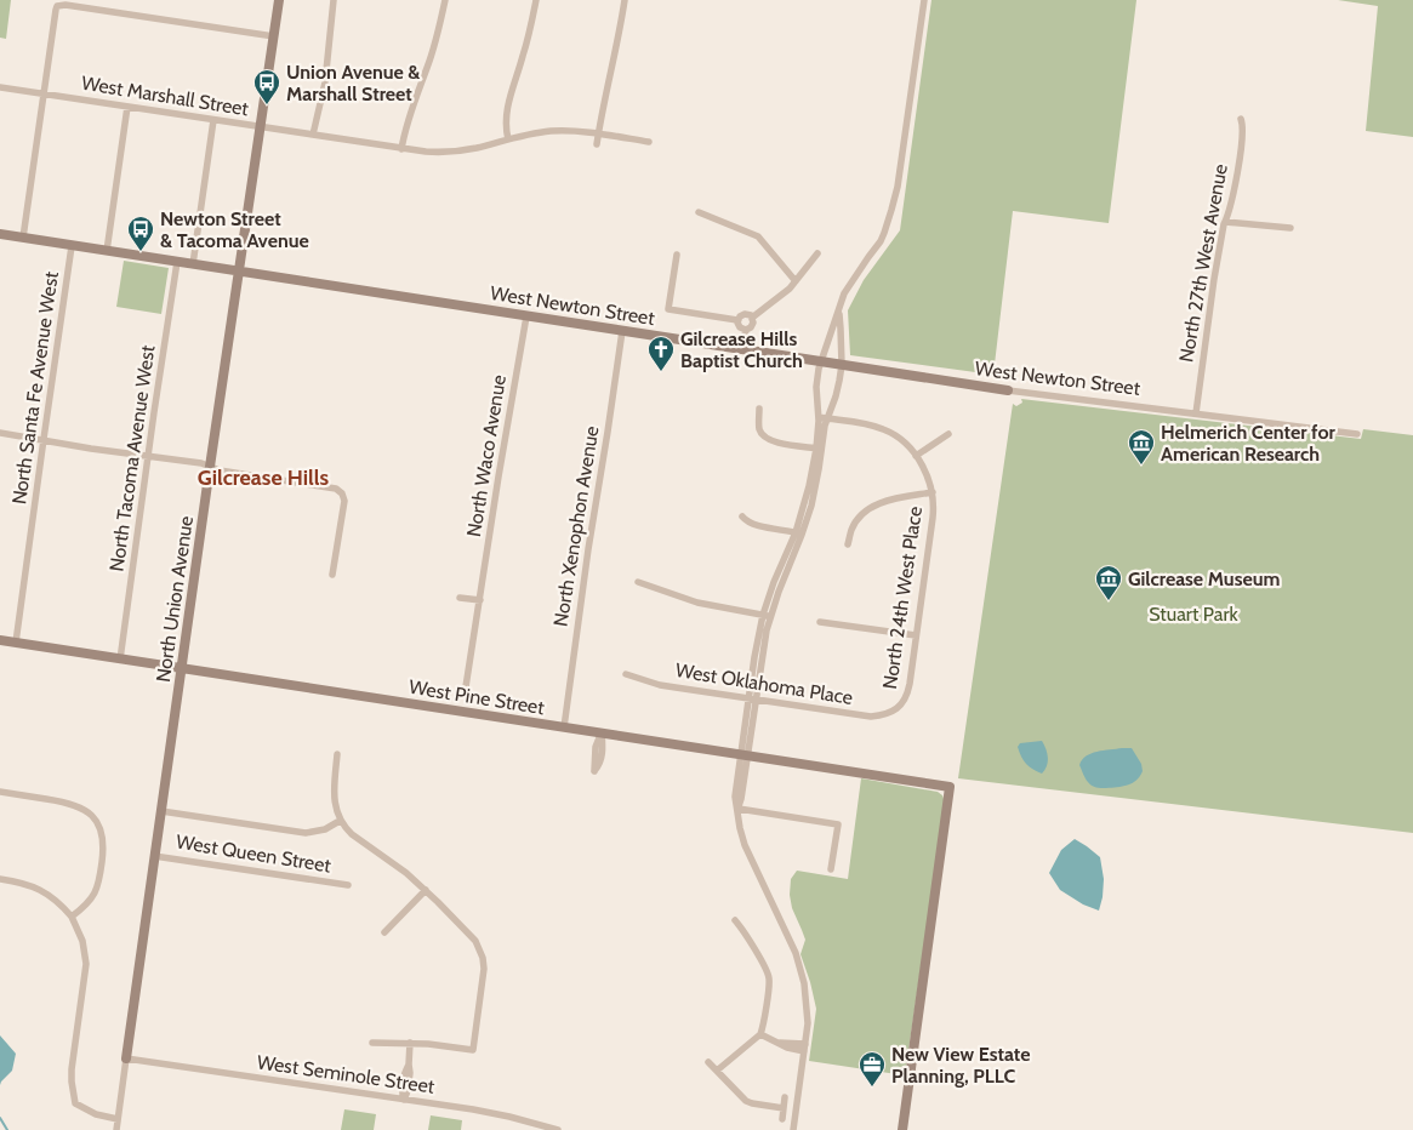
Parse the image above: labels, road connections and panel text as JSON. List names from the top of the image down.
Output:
{
  "streets": {
    "street": [
      "West Marshall Street",
      "North 27th West Avenue",
      "West Newton Street",
      "North Santa Fe Avenue West",
      "North Waco Avenue",
      "North Tacoma Avenue West",
      "North Xenophon Avenue",
      "North 24th West Place",
      "North Union Avenue",
      "West Oklahoma Place",
      "West Pine Street",
      "West Queen Street",
      "West Seminole Street"
    ]
  },
  "crossings": [
    ["West Marshall Street", "North Union Avenue"],
    ["North 27th West Avenue", "West Newton Street"],
    ["West Newton Street", "North Santa Fe Avenue West"],
    ["West Newton Street", "North Waco Avenue"],
    ["West Newton Street", "North Tacoma Avenue West"],
    ["West Newton Street", "North Xenophon Avenue"],
    ["West Newton Street", "North Union Avenue"],
    ["North Santa Fe Avenue West", "West Pine Street"],
    ["North Tacoma Avenue West", "West Pine Street"],
    ["North Xenophon Avenue", "West Pine Street"],
    ["North 24th West Place", "West Oklahoma Place"],
    ["North Union Avenue", "West Pine Street"],
    ["North Union Avenue", "West Queen Street"],
    ["North Union Avenue", "West Seminole Street"]
  ],
  "districts": ["Gilcrease Hills"],
  "parks": ["Stuart Park"],
  "places": {
    "bus stop": ["Union Avenue & Marshall Street", "Newton Street & Tacoma Avenue"],
    "church": ["Gilcrease Hills Baptist Church"],
    "museum": ["Helmerich Center for American Research", "Gilcrease Museum"],
    "office": ["New View Estate Planning, PLLC"]
  }
}
